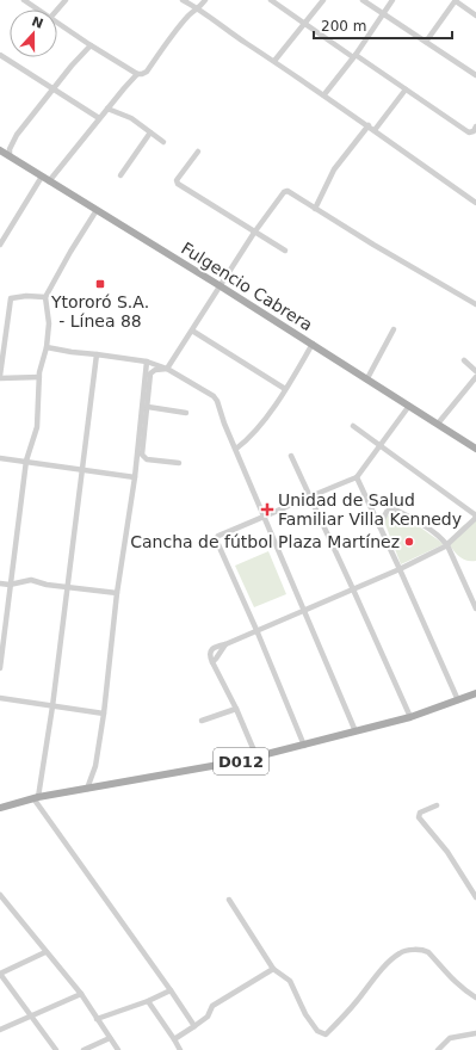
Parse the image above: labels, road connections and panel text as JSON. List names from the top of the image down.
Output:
{
  "streets": {
    "main road": ["Fulgencio Cabrera", "D012"]
  },
  "places": {
    "transit": ["Ytororó S.A. - Línea 88"],
    "health": ["Unidad de Salud Familiar Villa Kennedy"],
    "other": ["Cancha de fútbol Plaza Martínez"]
  },
  "scale_bar": "200 m",
  "north": "top"
}
